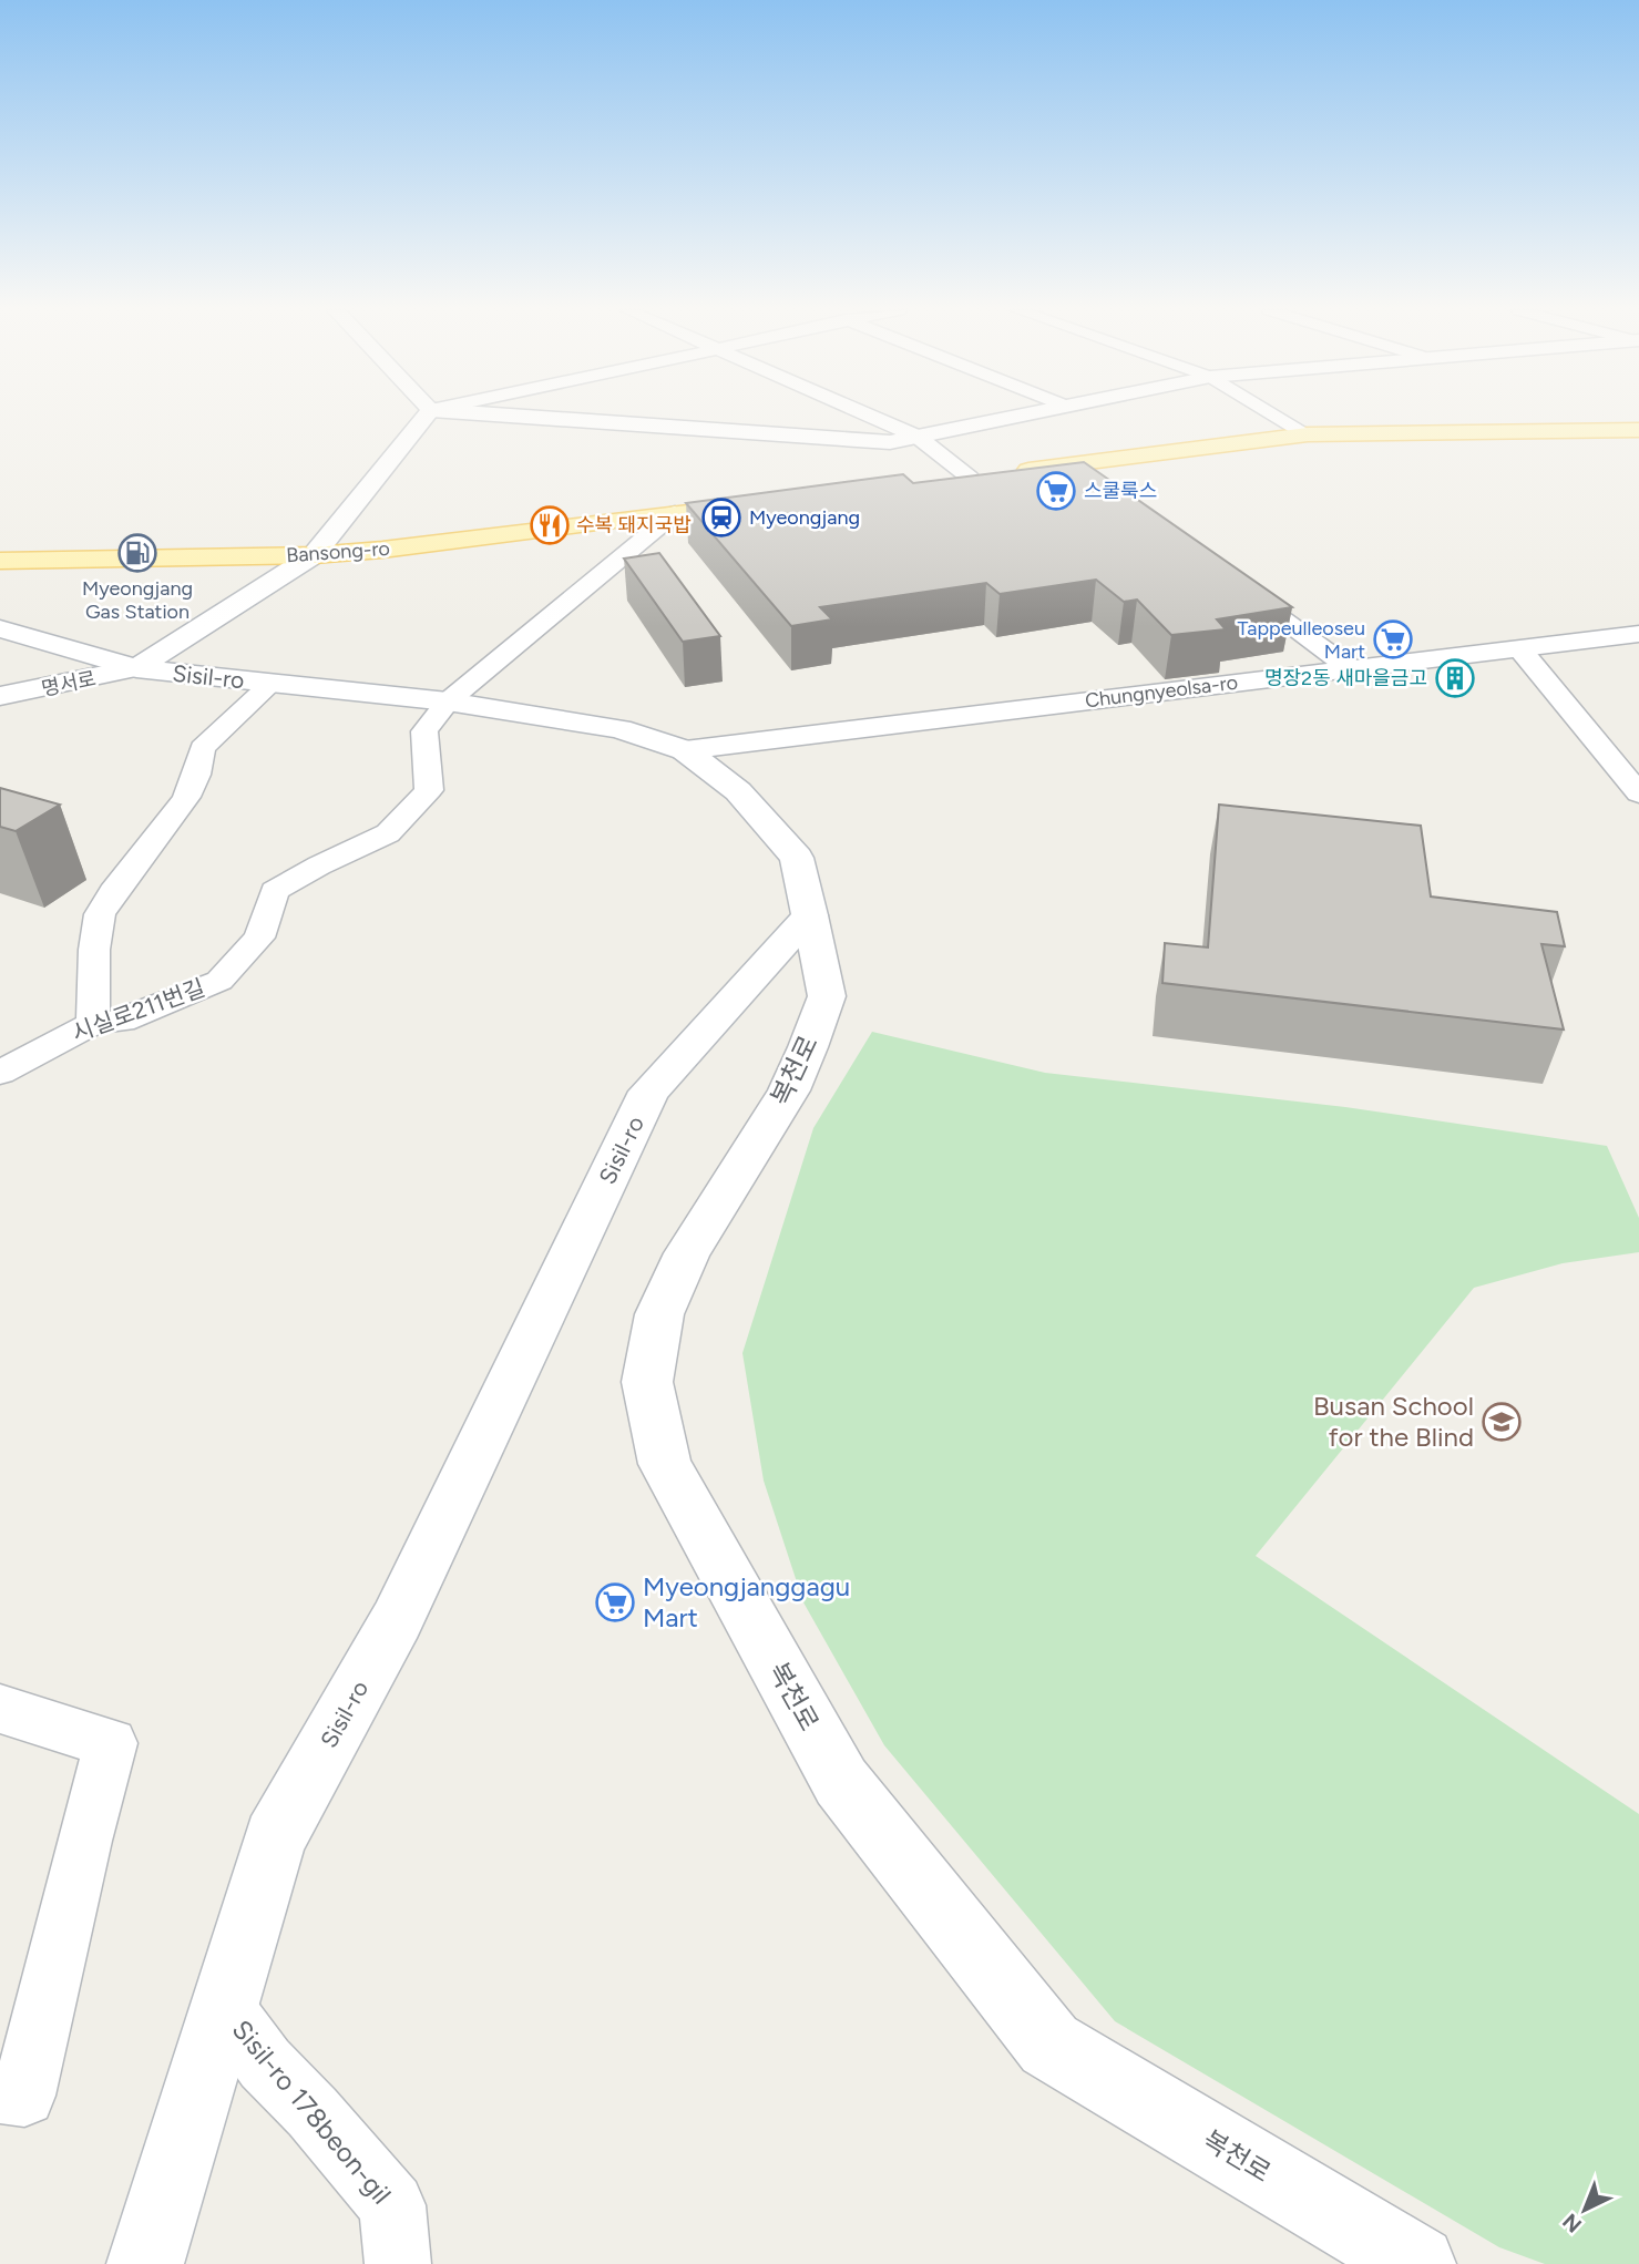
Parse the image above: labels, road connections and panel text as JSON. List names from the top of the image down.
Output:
{
  "streets": {
    "main road": ["Bansong-ro"],
    "street": [
      "Sisil-ro",
      "명서로",
      "Chungnyeolsa-ro",
      "시실로211번길",
      "복천로",
      "Sisil-ro 178beon-gil"
    ]
  },
  "crossings": [
    ["Sisil-ro", "명서로"],
    ["Sisil-ro", "Chungnyeolsa-ro"],
    ["Sisil-ro", "시실로211번길"],
    ["Sisil-ro", "복천로"],
    ["Sisil-ro", "Sisil-ro 178beon-gil"]
  ],
  "places": {
    "supermarket": ["스쿨룩스", "Tappeulleoseu Mart", "Myeongjanggagu Mart"],
    "station": ["Myeongjang"],
    "restaurant": ["수복 돼지국밥"],
    "fuel station": ["Myeongjang Gas Station"],
    "building": ["명장2동 새마을금고"],
    "school or university": ["Busan School for the Blind"]
  },
  "north": "bottom left"
}
